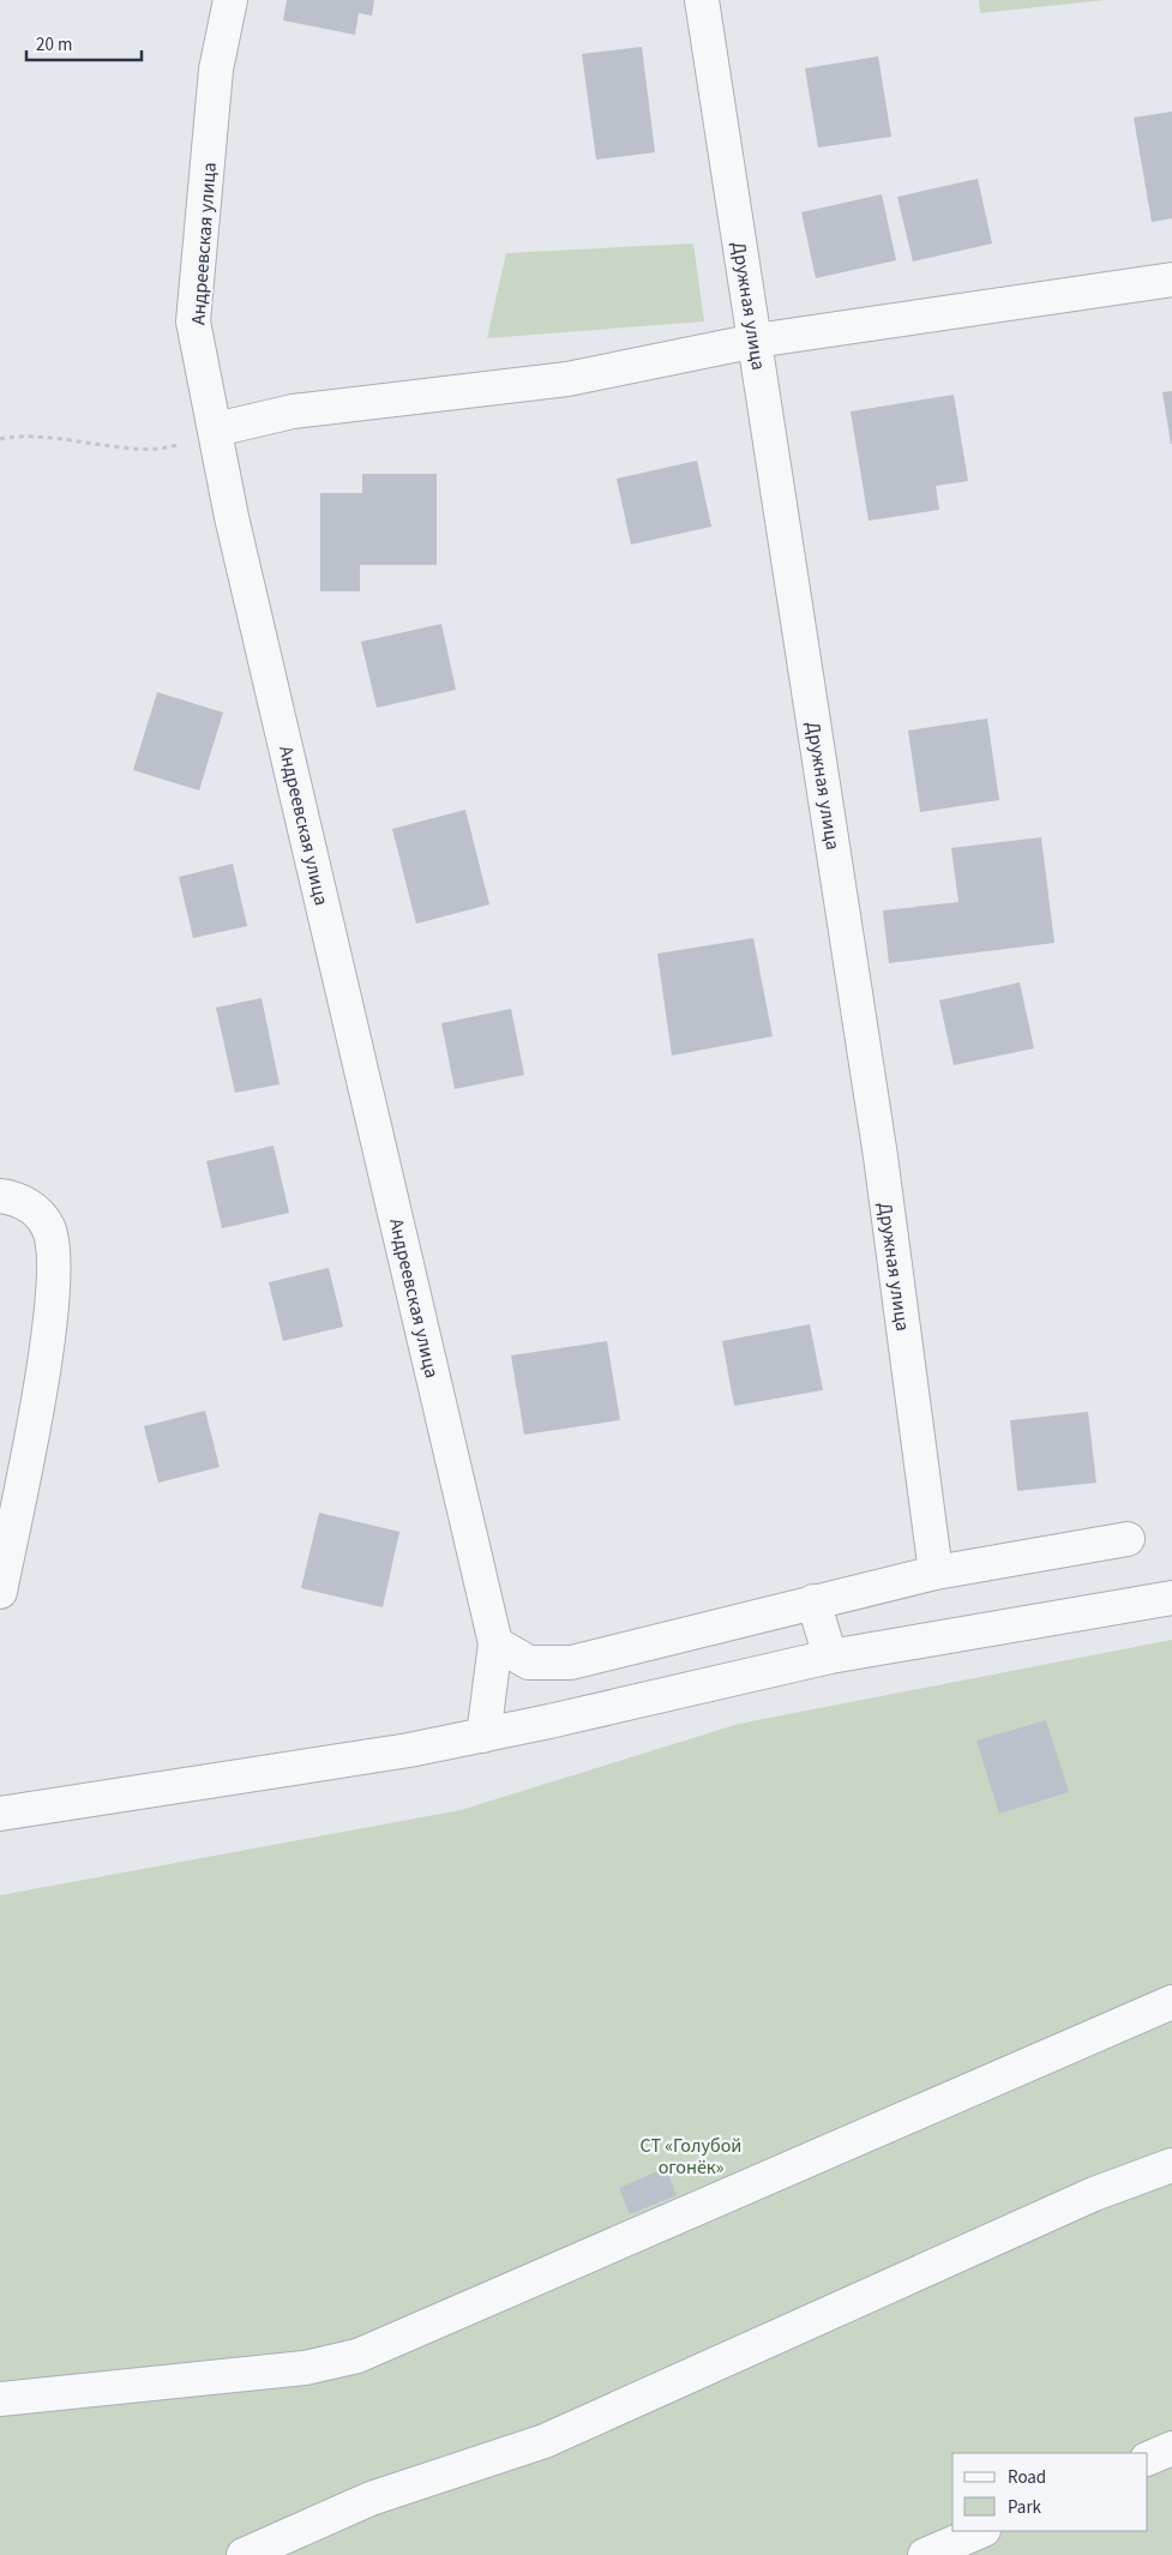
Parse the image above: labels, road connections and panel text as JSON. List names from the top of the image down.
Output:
{
  "streets": {
    "street": ["Андреевская улица", "Дружная улица"]
  },
  "parks": ["СТ «Голубой огонёк»"],
  "legend": ["Road", "Park"],
  "scale_bar": "20 m"
}
